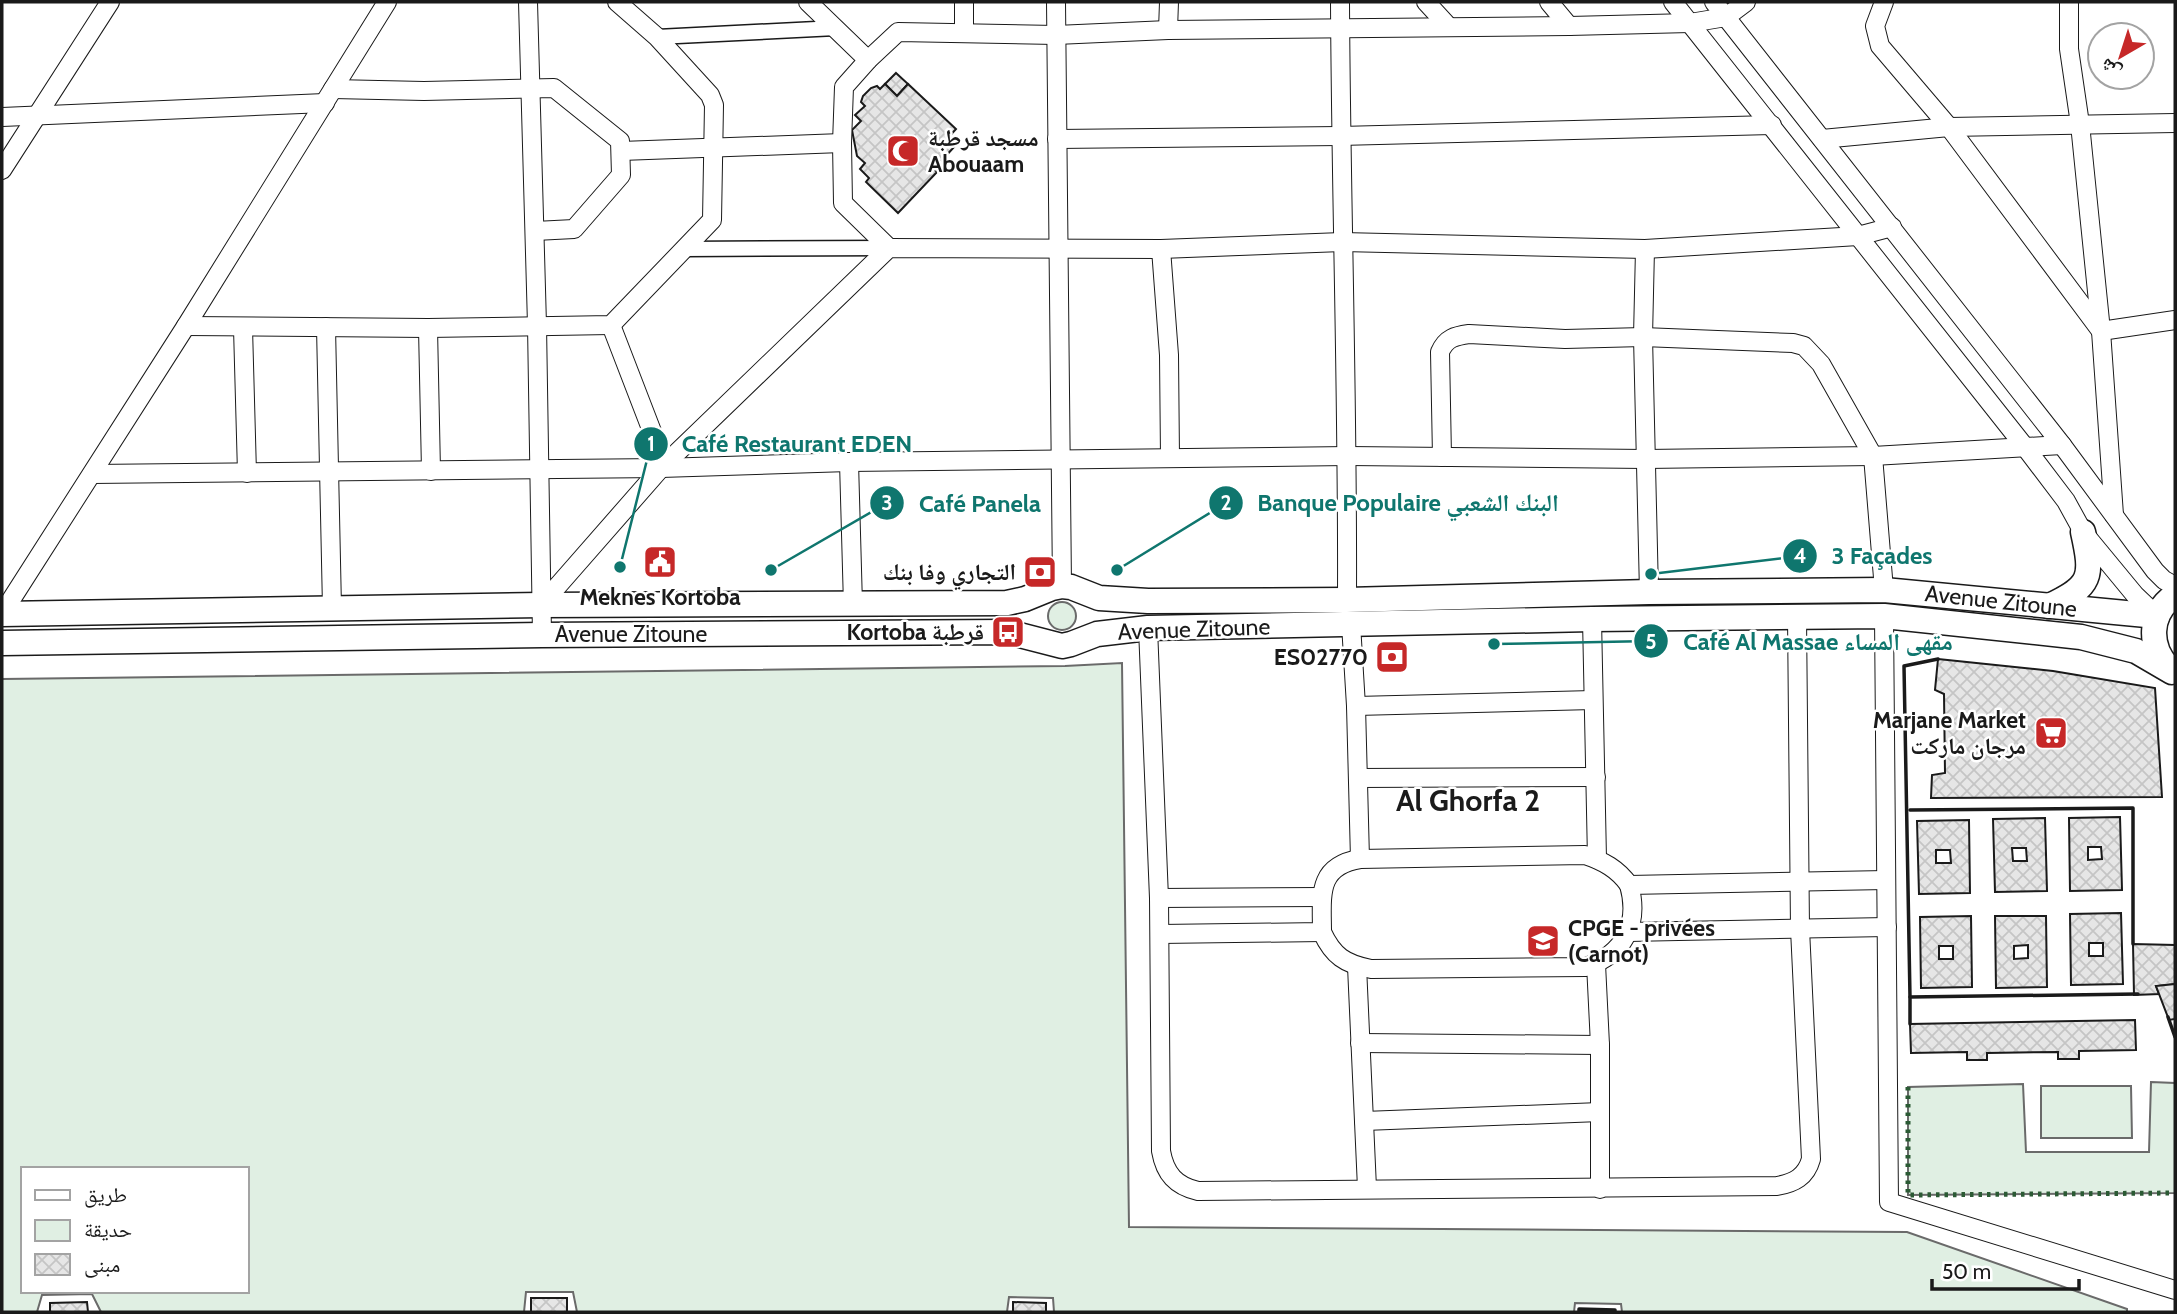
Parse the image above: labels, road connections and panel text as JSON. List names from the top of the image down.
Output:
{
  "streets": {
    "main road": ["Avenue Zitoune"]
  },
  "districts": ["Al Ghorfa 2"],
  "places": {
    "mosque": ["مسجد قرطبة Abouaam"],
    "public building": ["Meknes Kortoba"],
    "other": [
      "Café Restaurant EDEN",
      "Café Panela",
      "Banque Populaire البنك الشعبي",
      "3 Façades",
      "Café Al Massae مقهى المساء"
    ],
    "bank": ["التجاري وفا بنك", "ES02770"],
    "bus stop": ["Kortoba قرطبة"],
    "supermarket": ["Marjane Market مرجان ماركت"],
    "school or university": ["CPGE - privées (Carnot)"]
  },
  "legend": ["طريق", "حديقة", "مبنى"],
  "scale_bar": "50 m",
  "north": "bottom left"
}
